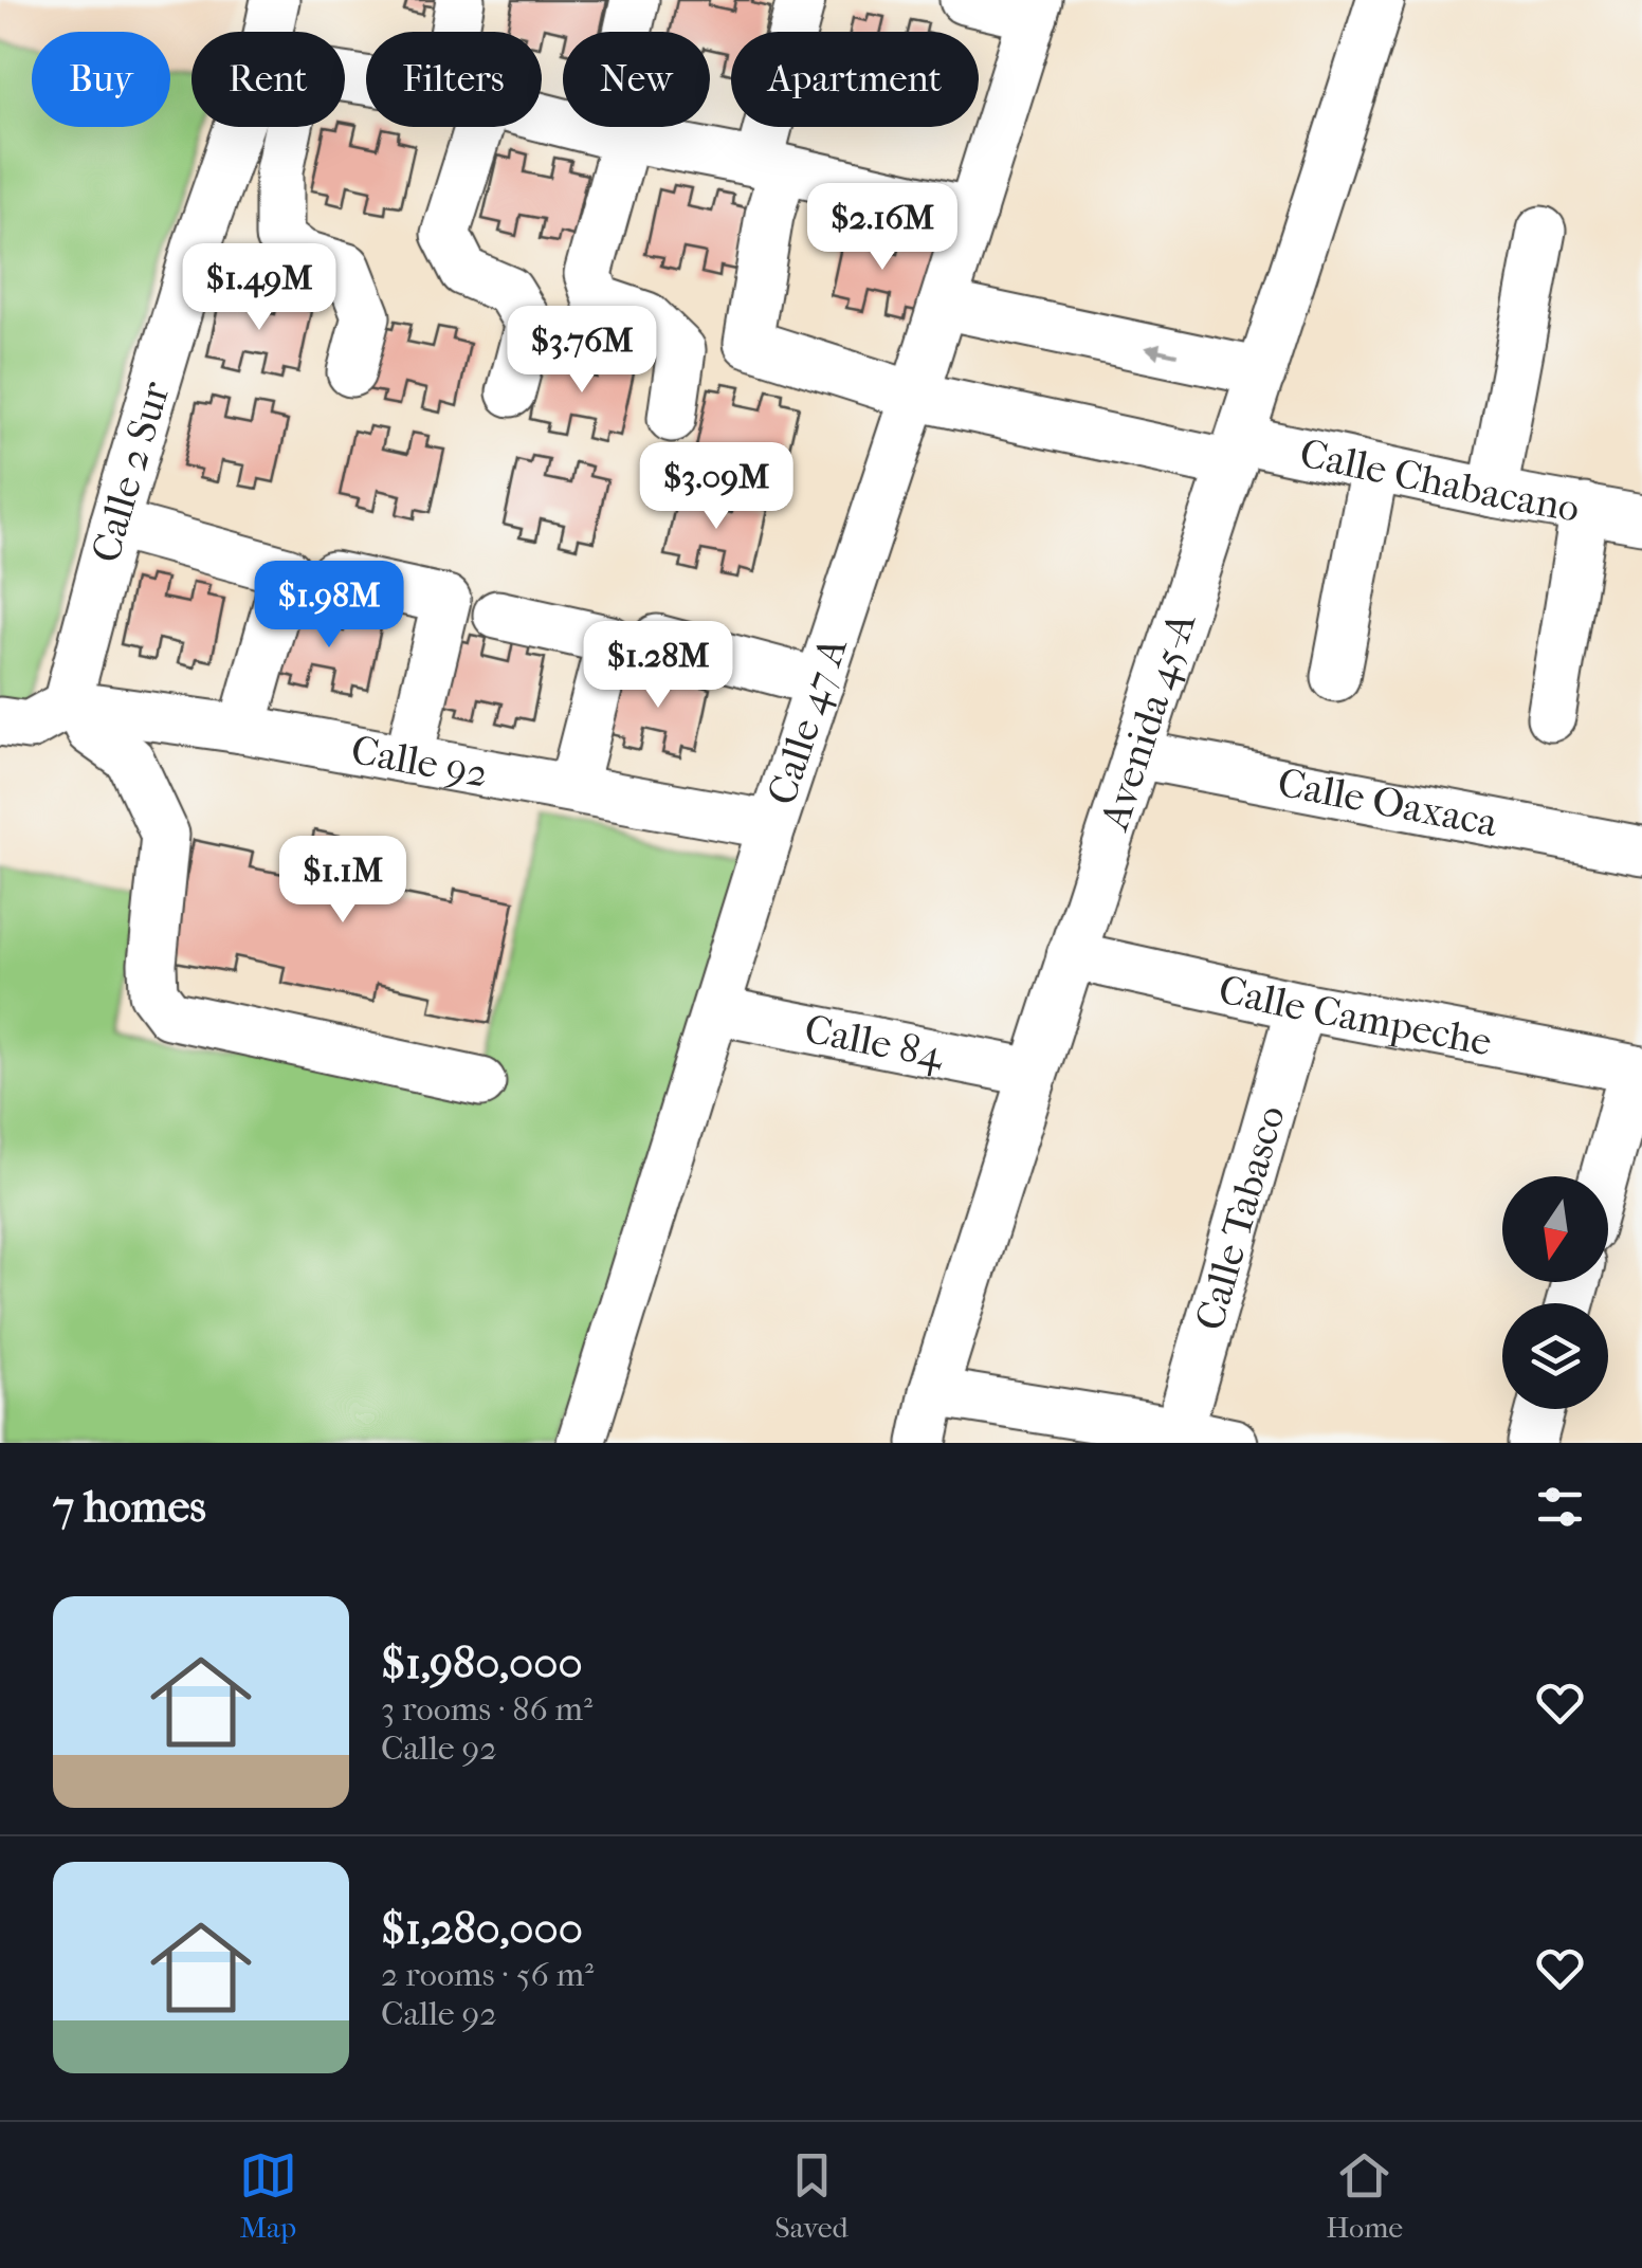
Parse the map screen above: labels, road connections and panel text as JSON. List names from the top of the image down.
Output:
{
  "streets": {
    "street": [
      "Calle 2 Sur",
      "Calle Chabacano",
      "Calle 47 A",
      "Avenida 45-A",
      "Calle 92",
      "Calle Oaxaca",
      "Calle Campeche",
      "Calle 84",
      "Calle Tabasco"
    ]
  },
  "crossings": [
    ["Calle 2 Sur", "Calle 92"],
    ["Calle Chabacano", "Calle 47 A"],
    ["Calle Chabacano", "Avenida 45-A"],
    ["Calle 47 A", "Calle 92"],
    ["Calle 47 A", "Calle 84"],
    ["Avenida 45-A", "Calle Oaxaca"],
    ["Avenida 45-A", "Calle Campeche"],
    ["Avenida 45-A", "Calle 84"],
    ["Calle Campeche", "Calle Tabasco"]
  ],
  "north": "bottom",
  "page": {
    "chip": [
      "Buy",
      "Rent",
      "Filters",
      "New",
      "Apartment"
    ],
    "price": [
      "$2.16M",
      "$1.49M",
      "$3.76M",
      "$3.09M",
      "$1.98M",
      "$1.28M",
      "$1.1M"
    ],
    "heading": "7 homes",
    "list": [
      {
        "name": "$1,980,000",
        "note": "3 rooms · 86 m² · Calle 92"
      },
      {
        "name": "$1,280,000",
        "note": "2 rooms · 56 m² · Calle 92"
      }
    ],
    "tabs": ["Map", "Saved", "Home"]
  }
}
